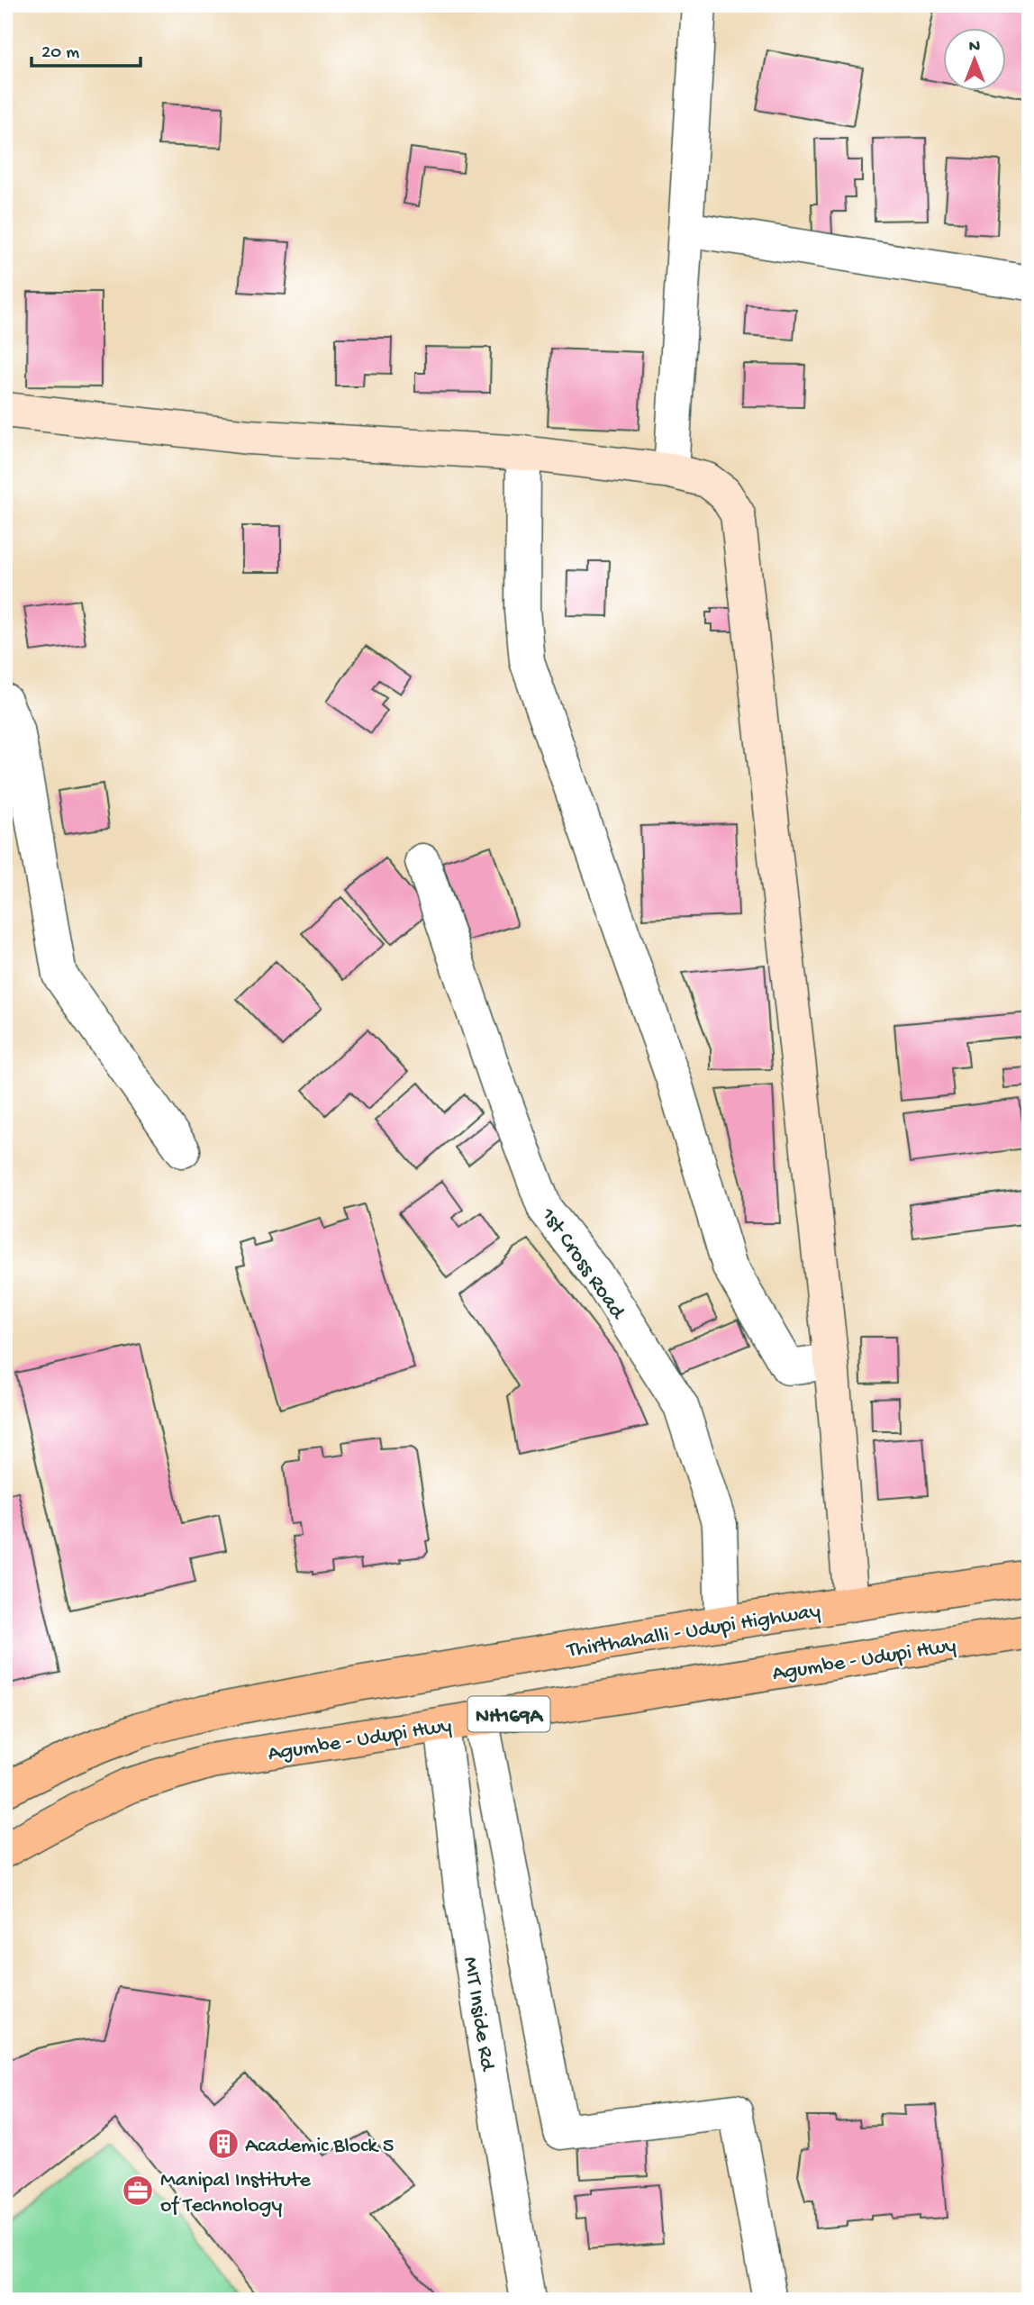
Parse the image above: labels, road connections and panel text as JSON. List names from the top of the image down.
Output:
{
  "streets": {
    "highway": ["Thirthahalli - Udupi Highway", "Agumbe - Udupi Hwy", "NH169A"],
    "street": ["1st Cross Road", "MIT Inside Rd"]
  },
  "crossings": [
    ["1st Cross Road", "Thirthahalli - Udupi Highway"],
    ["Agumbe - Udupi Hwy", "MIT Inside Rd"]
  ],
  "places": {
    "building": ["Academic Block 5"],
    "office": ["Manipal Institute of Technology"]
  },
  "scale_bar": "20 m",
  "north": "top"
}
